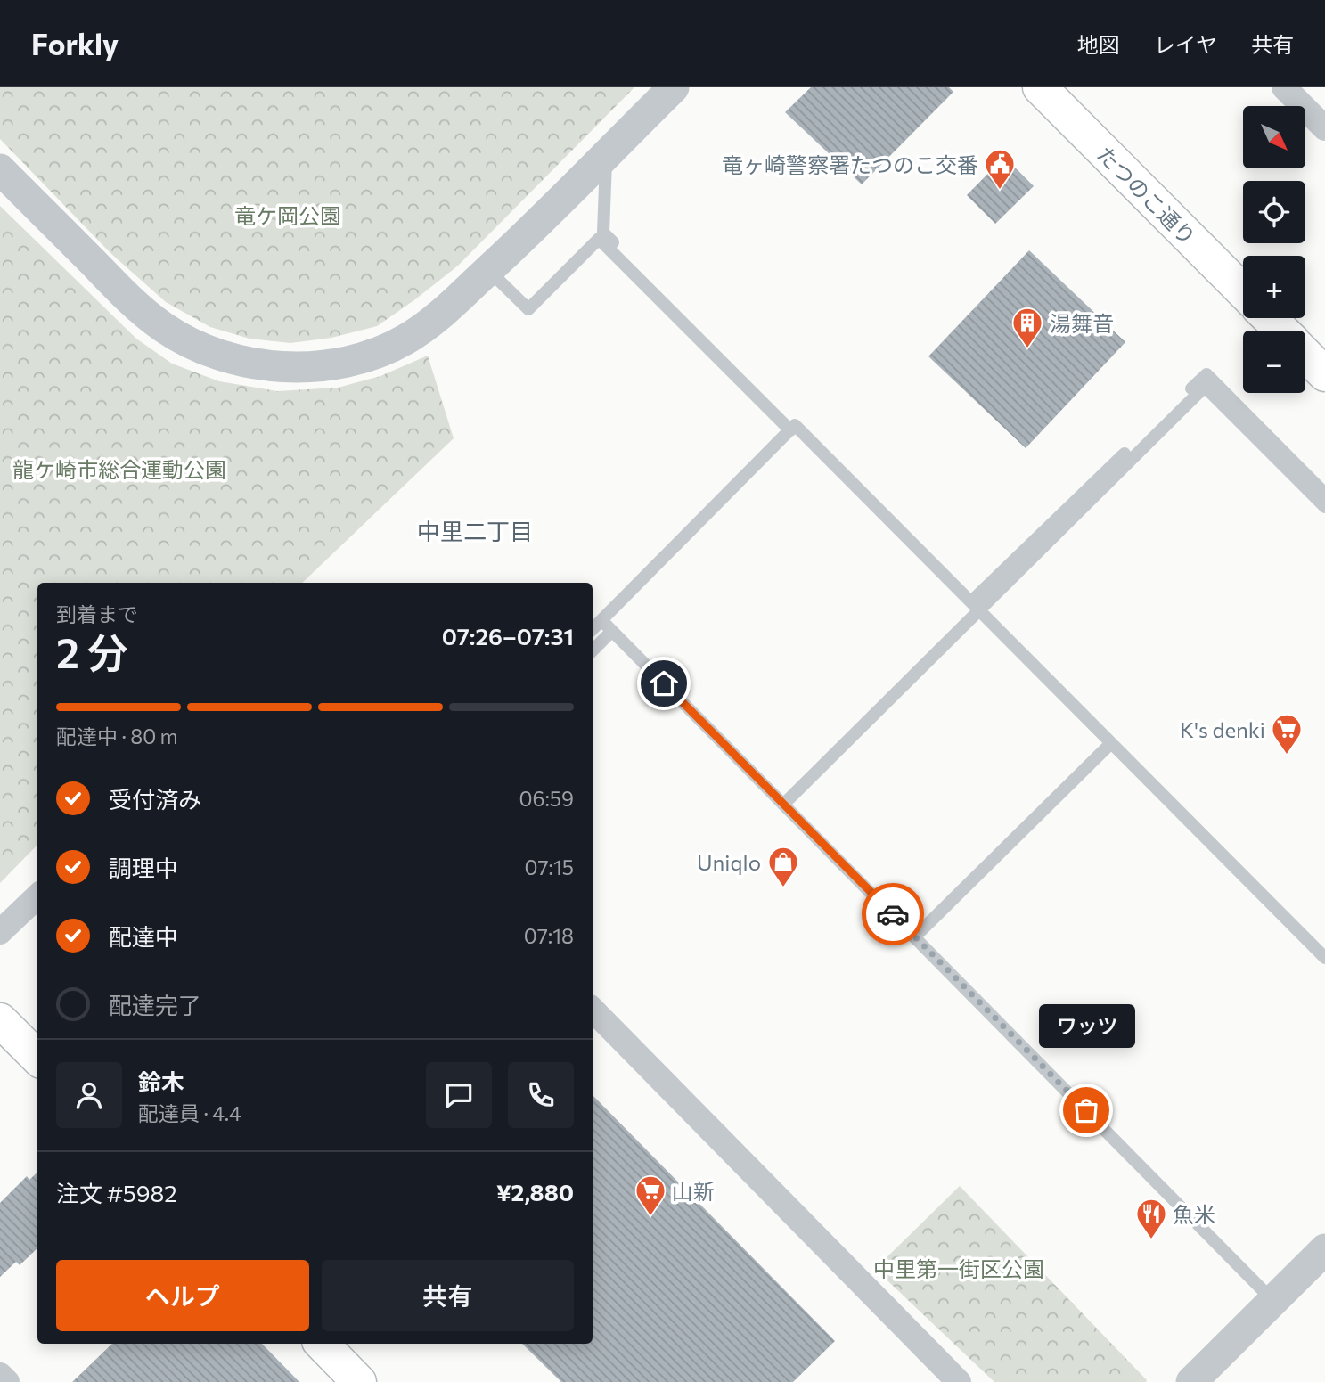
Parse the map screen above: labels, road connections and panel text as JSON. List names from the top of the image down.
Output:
{
  "streets": {
    "main road": ["たつのこ通り"]
  },
  "districts": ["中里二丁目"],
  "parks": ["竜ケ岡公園", "龍ケ崎市総合運動公園", "中里第一街区公園"],
  "places": {
    "public building": ["竜ヶ崎警察署たつのこ交番"],
    "building": ["湯舞音"],
    "supermarket": ["K's denki", "山新"],
    "shop": ["Uniqlo"],
    "other": ["ワッツ"],
    "restaurant": ["魚米"]
  },
  "north": "bottom right",
  "page": {
    "header": "Forkly",
    "nav": ["地図", "レイヤ", "共有"],
    "map_buttons": ["+", "−"],
    "heading": ["2 分", "到着まで", "07:26–07:31"],
    "panel": [
      "鈴木",
      "配達員 · 4.4",
      "注文 #5982",
      "¥2,880"
    ],
    "bar": "配達中 · 80 m",
    "list": [
      ["受付済み", "06:59"],
      ["調理中", "07:15"],
      ["配達中", "07:18"],
      "配達完了"
    ],
    "bubble": "ワッツ",
    "buttons": ["ヘルプ", "共有"]
  }
}
